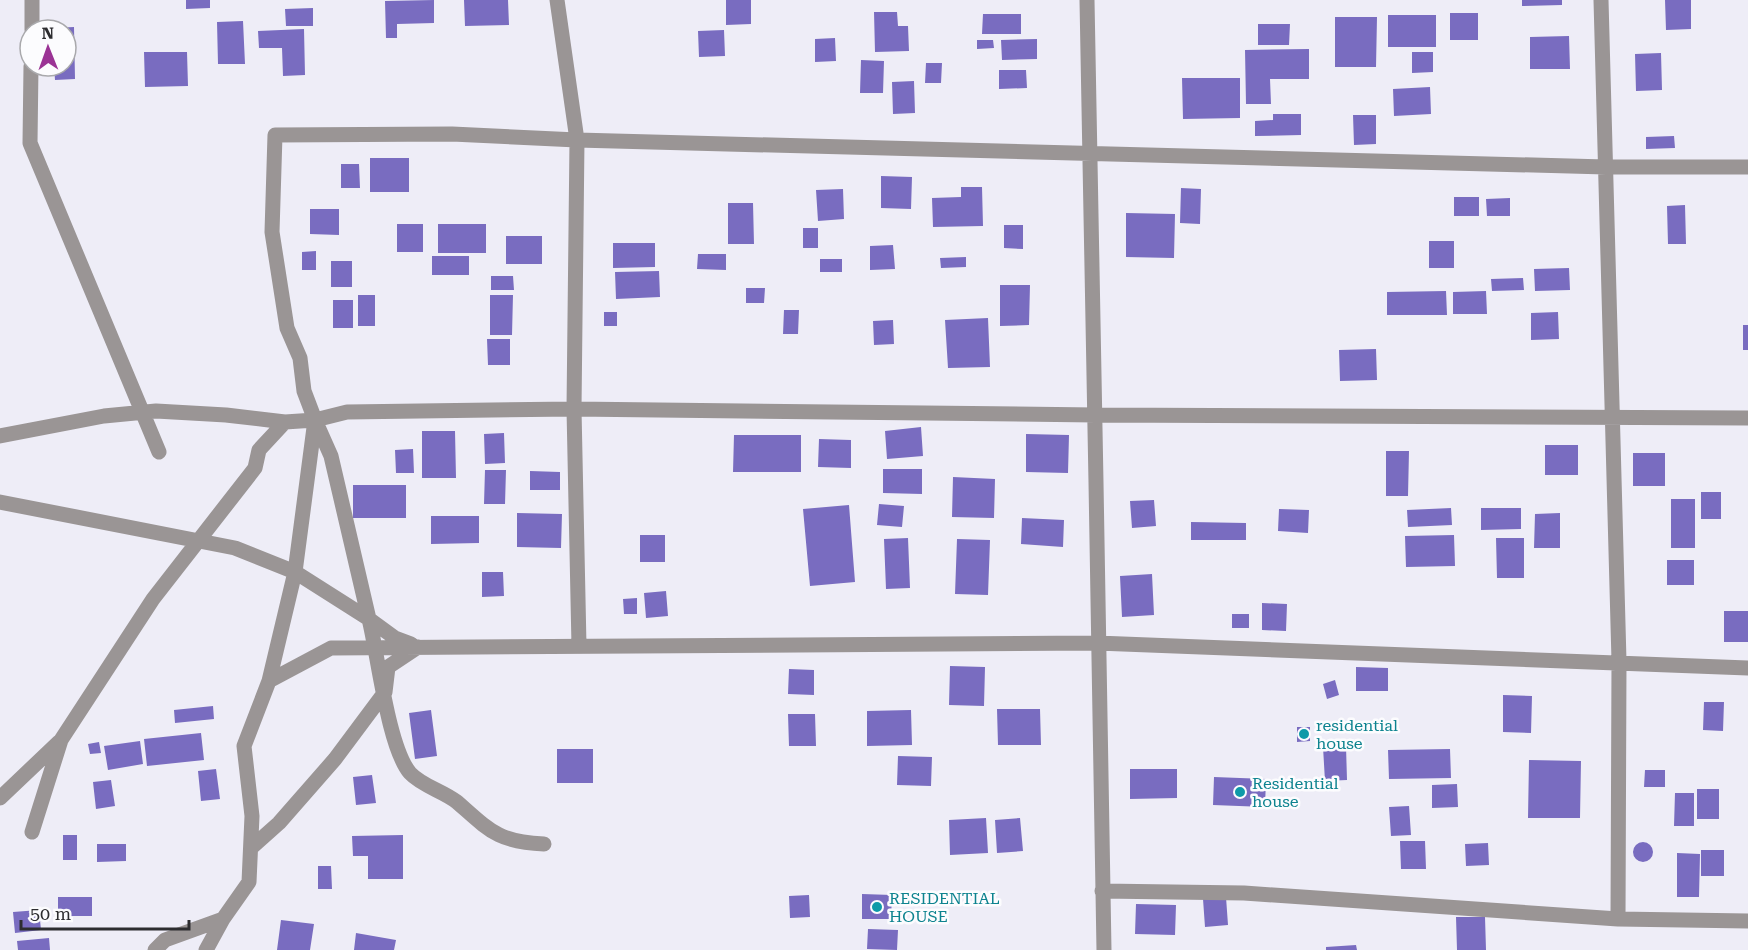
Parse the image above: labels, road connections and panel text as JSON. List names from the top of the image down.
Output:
{
  "places": ["residential house", "Residential house", "RESIDENTIAL HOUSE"],
  "scale_bar": "50 m",
  "north": "top"
}
